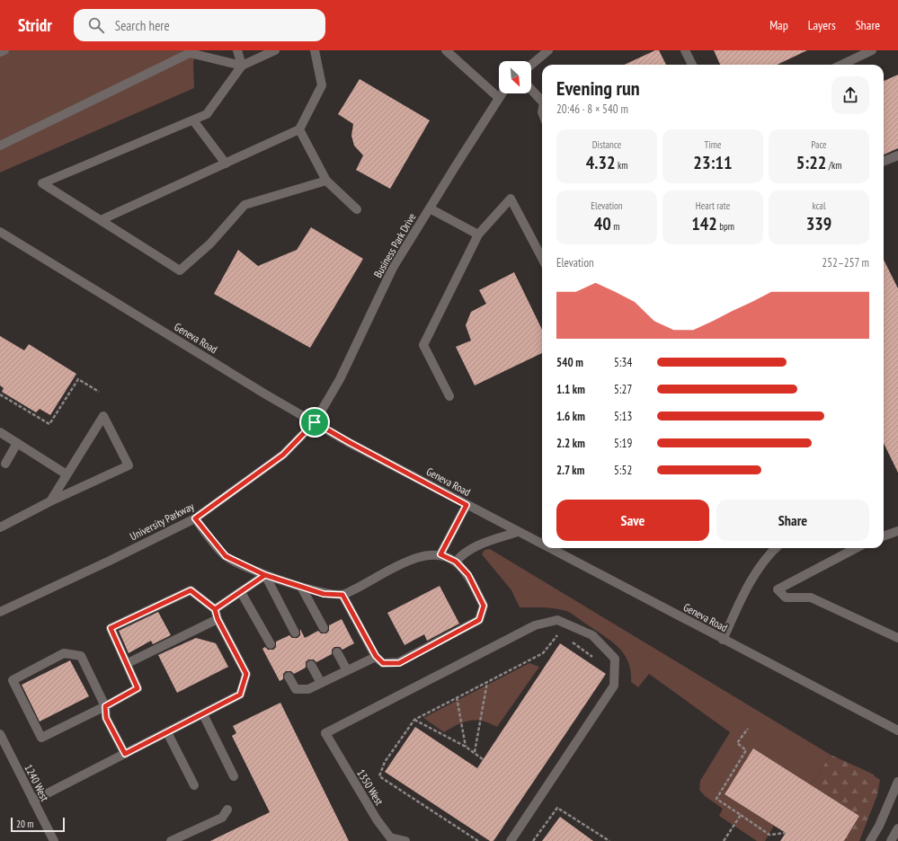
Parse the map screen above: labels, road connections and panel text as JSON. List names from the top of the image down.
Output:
{
  "streets": {
    "main road": [
      "Business Park Drive",
      "Geneva Road",
      "University Parkway",
      "1240 West",
      "1350 West"
    ]
  },
  "crossings": [
    ["Business Park Drive", "Geneva Road"],
    ["Business Park Drive", "University Parkway"],
    ["Geneva Road", "University Parkway"]
  ],
  "scale_bar": "20 m",
  "north": "bottom right",
  "page": {
    "header": "Stridr",
    "search": "Search here",
    "nav": ["Map", "Layers", "Share"],
    "heading": ["Evening run", "20:46 · 8 × 540 m"],
    "stats": [
      ["Distance", "4.32 km"],
      ["Time", "23:11"],
      ["Pace", "5:22 /km"],
      ["Elevation", "40 m"],
      ["Heart rate", "142 bpm"],
      ["kcal", "339"]
    ],
    "chart": ["Elevation", "252–257 m"],
    "list": [
      {
        "name": "540 m",
        "note": "5:34"
      },
      {
        "name": "1.1 km",
        "note": "5:27"
      },
      {
        "name": "1.6 km",
        "note": "5:13"
      },
      {
        "name": "2.2 km",
        "note": "5:19"
      },
      {
        "name": "2.7 km",
        "note": "5:52"
      }
    ],
    "buttons": ["Save", "Share"],
    "scale": "20 m"
  }
}
